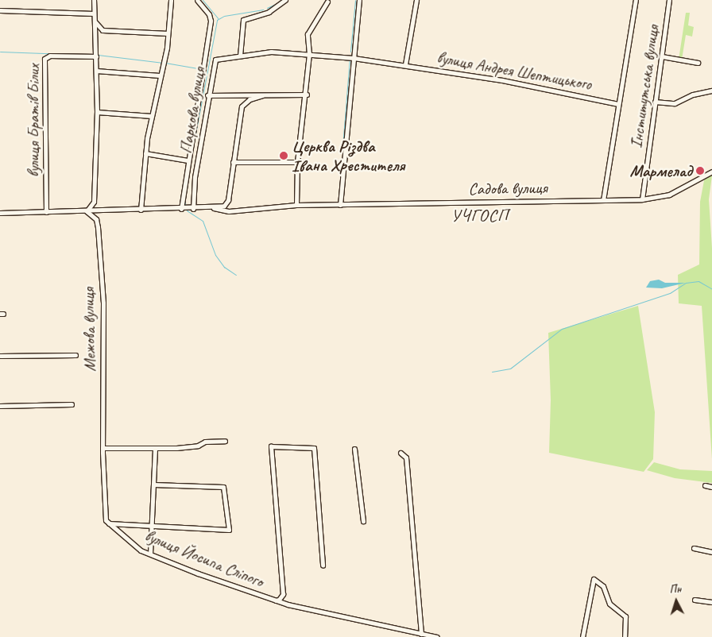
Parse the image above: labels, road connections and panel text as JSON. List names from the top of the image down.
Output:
{
  "streets": {
    "street": [
      "вулиця Андрея Шептицького",
      "Інститутська вулиця",
      "Паркова вулиця",
      "вулиця Братів Білих",
      "Садова вулиця",
      "Межова вулиця",
      "вулиця Йосипа Сліпого"
    ]
  },
  "crossings": [
    ["вулиця Андрея Шептицького", "Паркова вулиця"],
    ["Інститутська вулиця", "Садова вулиця"],
    ["Паркова вулиця", "Садова вулиця"],
    ["вулиця Братів Білих", "Садова вулиця"],
    ["Садова вулиця", "Межова вулиця"]
  ],
  "districts": ["УЧГОСП"],
  "places": ["Церква Різдва Івана Хрестителя", "Мармелад"],
  "north": "top"
}
